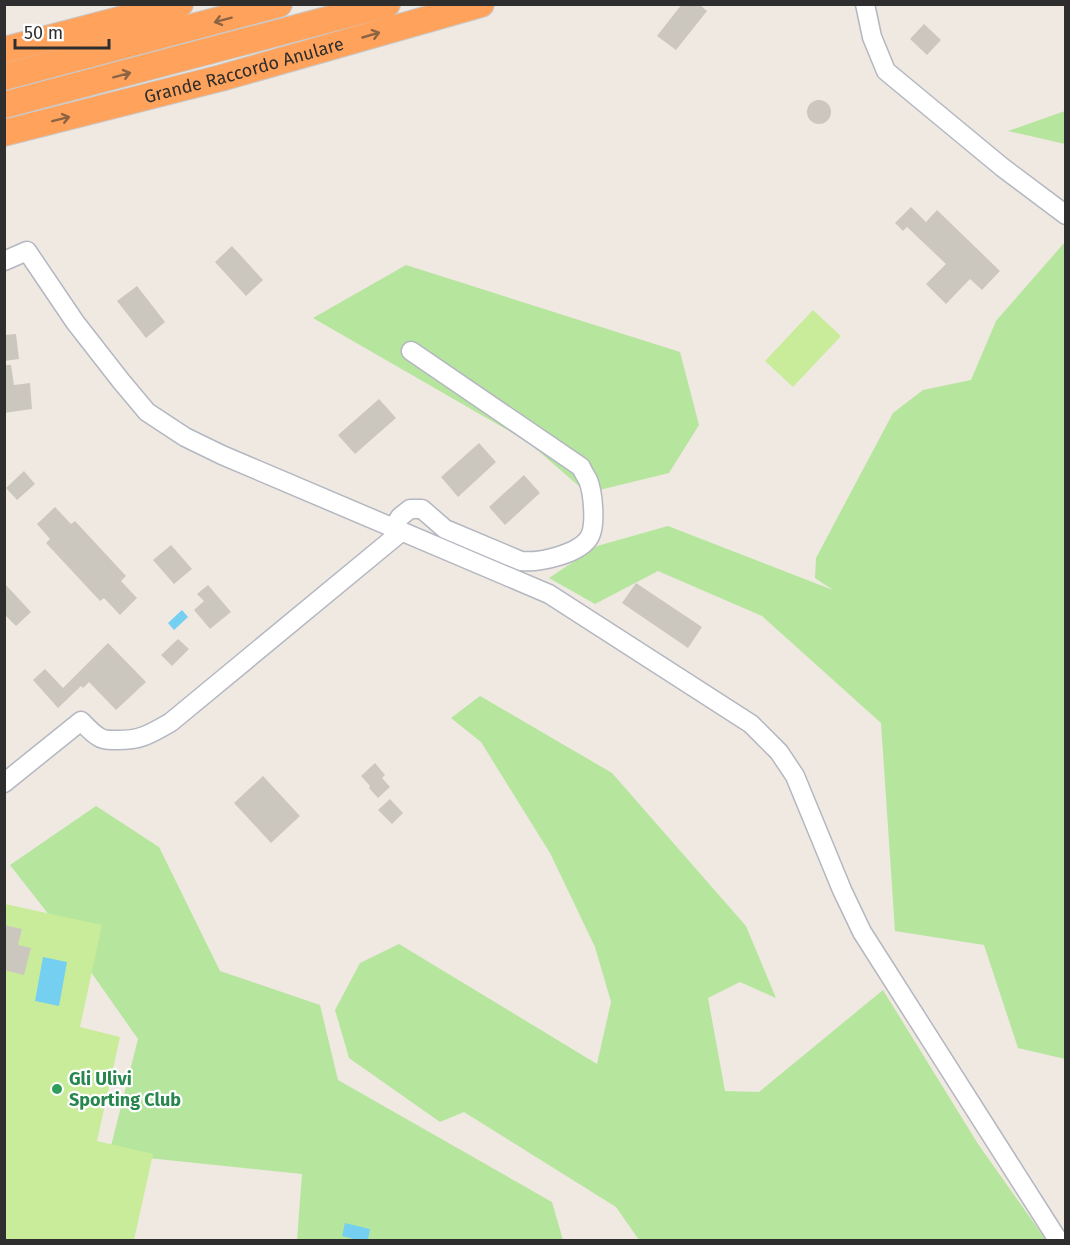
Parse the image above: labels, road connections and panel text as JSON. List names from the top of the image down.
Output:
{
  "streets": {
    "highway": ["Grande Raccordo Anulare"]
  },
  "places": ["Gli Ulivi Sporting Club"],
  "scale_bar": "50 m"
}
